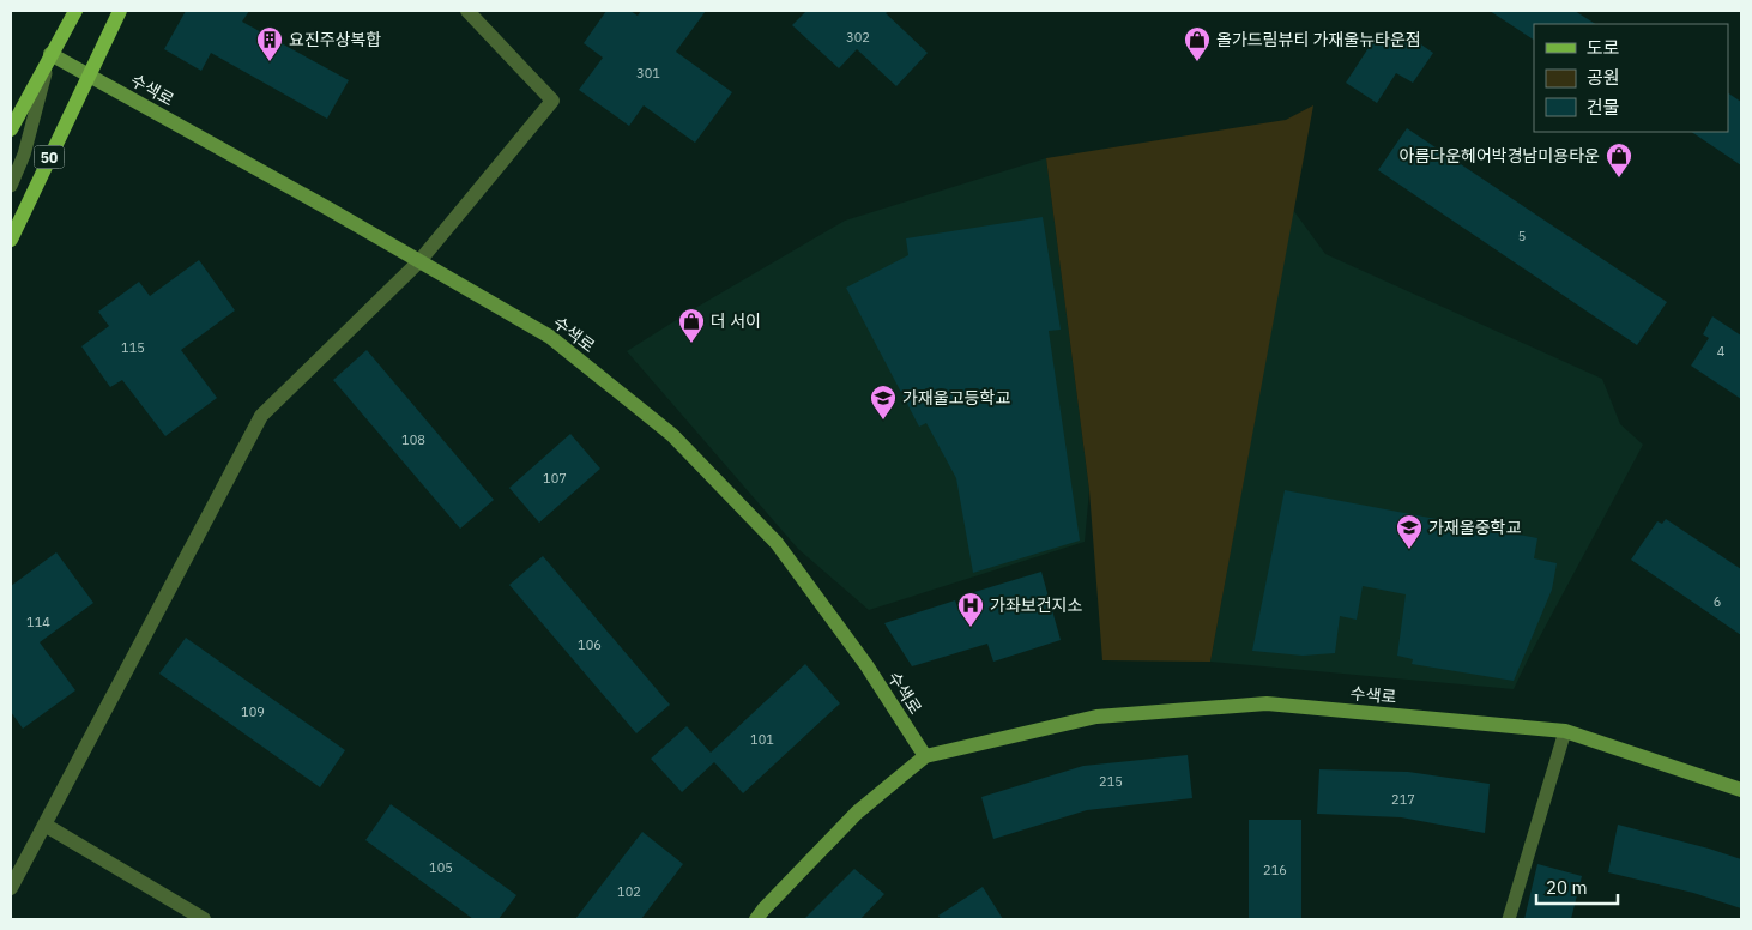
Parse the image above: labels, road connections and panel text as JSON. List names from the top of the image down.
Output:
{
  "streets": {
    "main road": ["50"],
    "street": ["수색로"]
  },
  "crossings": [
    ["수색로", "50"]
  ],
  "places": {
    "building": ["요진주상복합"],
    "shop": ["올가드림뷰티 가재울뉴타운점", "아름다운헤어박경남미용타운", "더 서이"],
    "school or university": ["가재울고등학교", "가재울중학교"],
    "hospital": ["가좌보건지소"]
  },
  "house_numbers": [
    "302",
    "301",
    "5",
    "115",
    "4",
    "108",
    "107",
    "6",
    "114",
    "106",
    "109",
    "101",
    "215",
    "217",
    "105",
    "216",
    "102"
  ],
  "legend": ["도로", "공원", "건물"],
  "scale_bar": "20 m"
}
